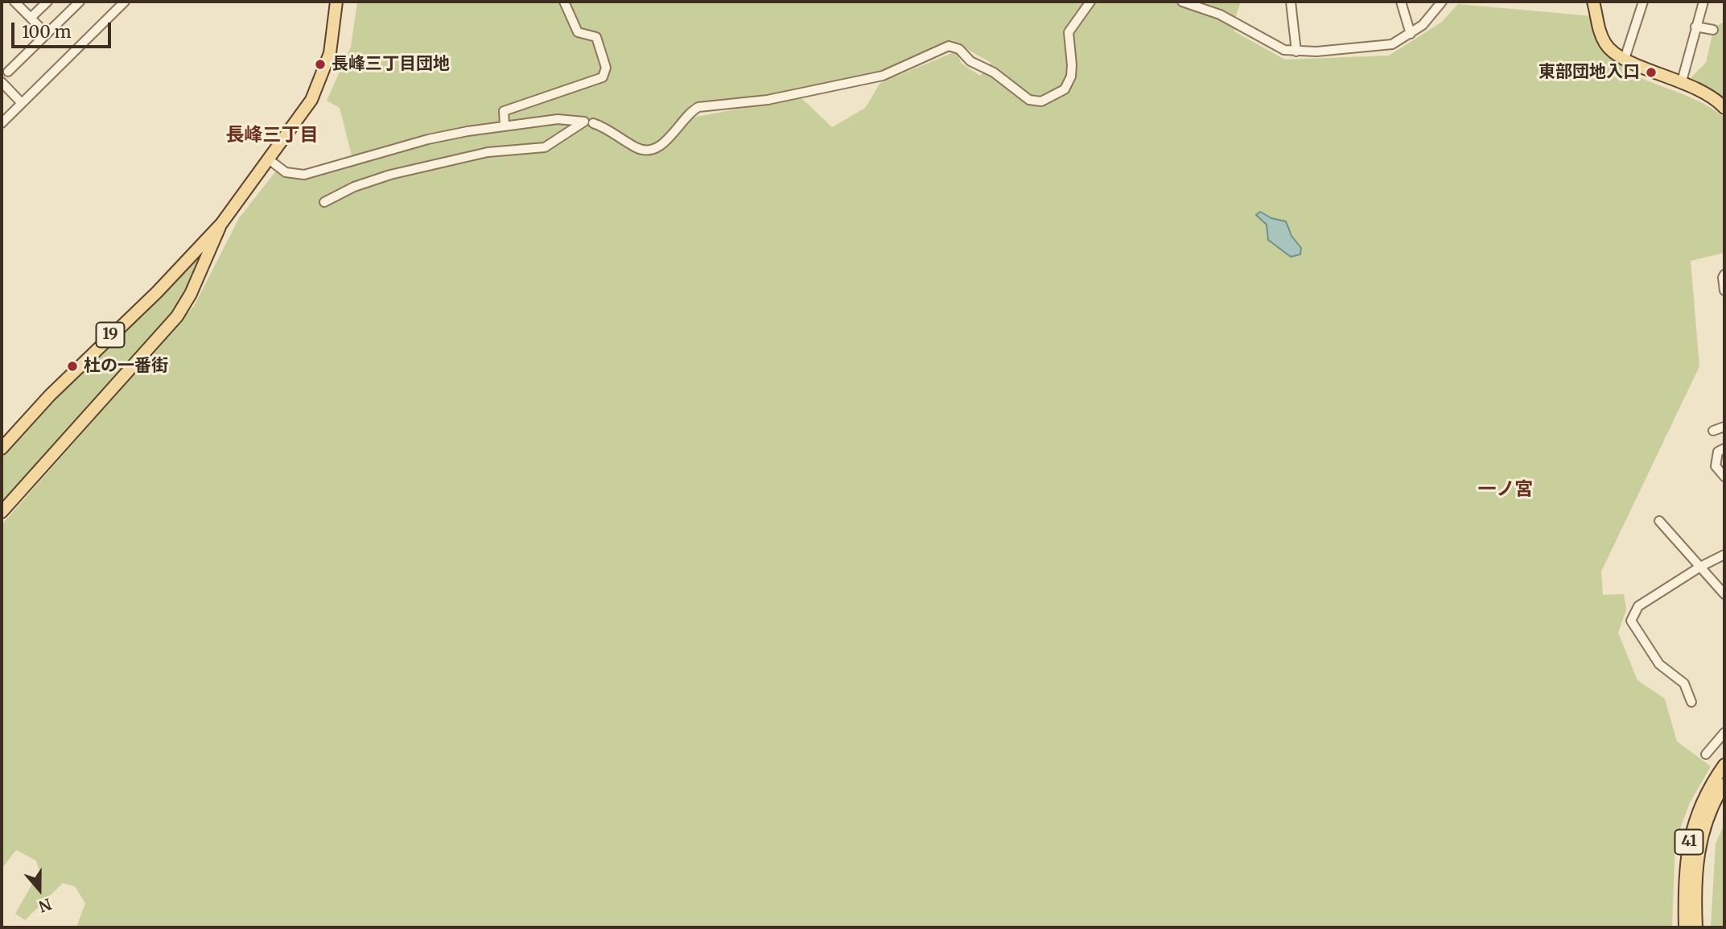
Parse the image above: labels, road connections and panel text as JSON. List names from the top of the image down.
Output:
{
  "streets": {
    "main road": ["19", "41"]
  },
  "districts": ["長峰三丁目", "一ノ宮"],
  "places": ["長峰三丁目団地", "東部団地入口", "杜の一番街"],
  "scale_bar": "100 m",
  "north": "bottom"
}
